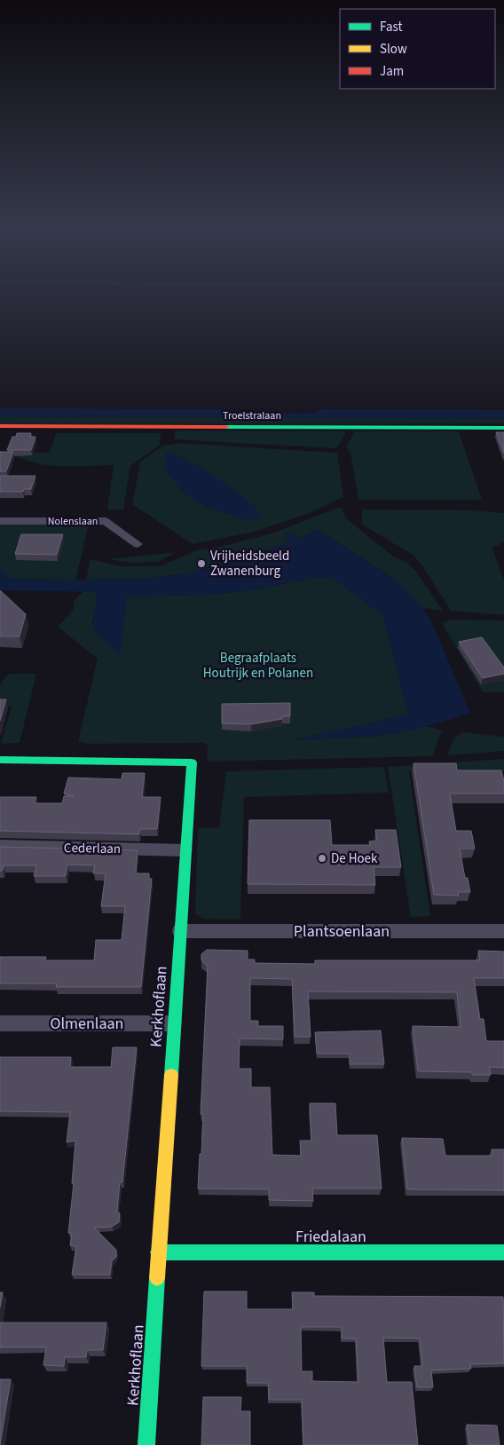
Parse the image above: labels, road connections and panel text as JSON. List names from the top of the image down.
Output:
{
  "streets": {
    "street": [
      "Troelstralaan",
      "Nolenslaan",
      "Cederlaan",
      "Plantsoenlaan",
      "Kerkhoflaan",
      "Olmenlaan",
      "Friedalaan"
    ]
  },
  "crossings": [
    ["Cederlaan", "Kerkhoflaan"],
    ["Plantsoenlaan", "Kerkhoflaan"],
    ["Kerkhoflaan", "Olmenlaan"],
    ["Kerkhoflaan", "Friedalaan"]
  ],
  "parks": ["Begraafplaats Houtrijk en Polanen"],
  "places": ["Vrijheidsbeeld Zwanenburg", "De Hoek"],
  "legend": ["Fast", "Slow", "Jam"]
}
